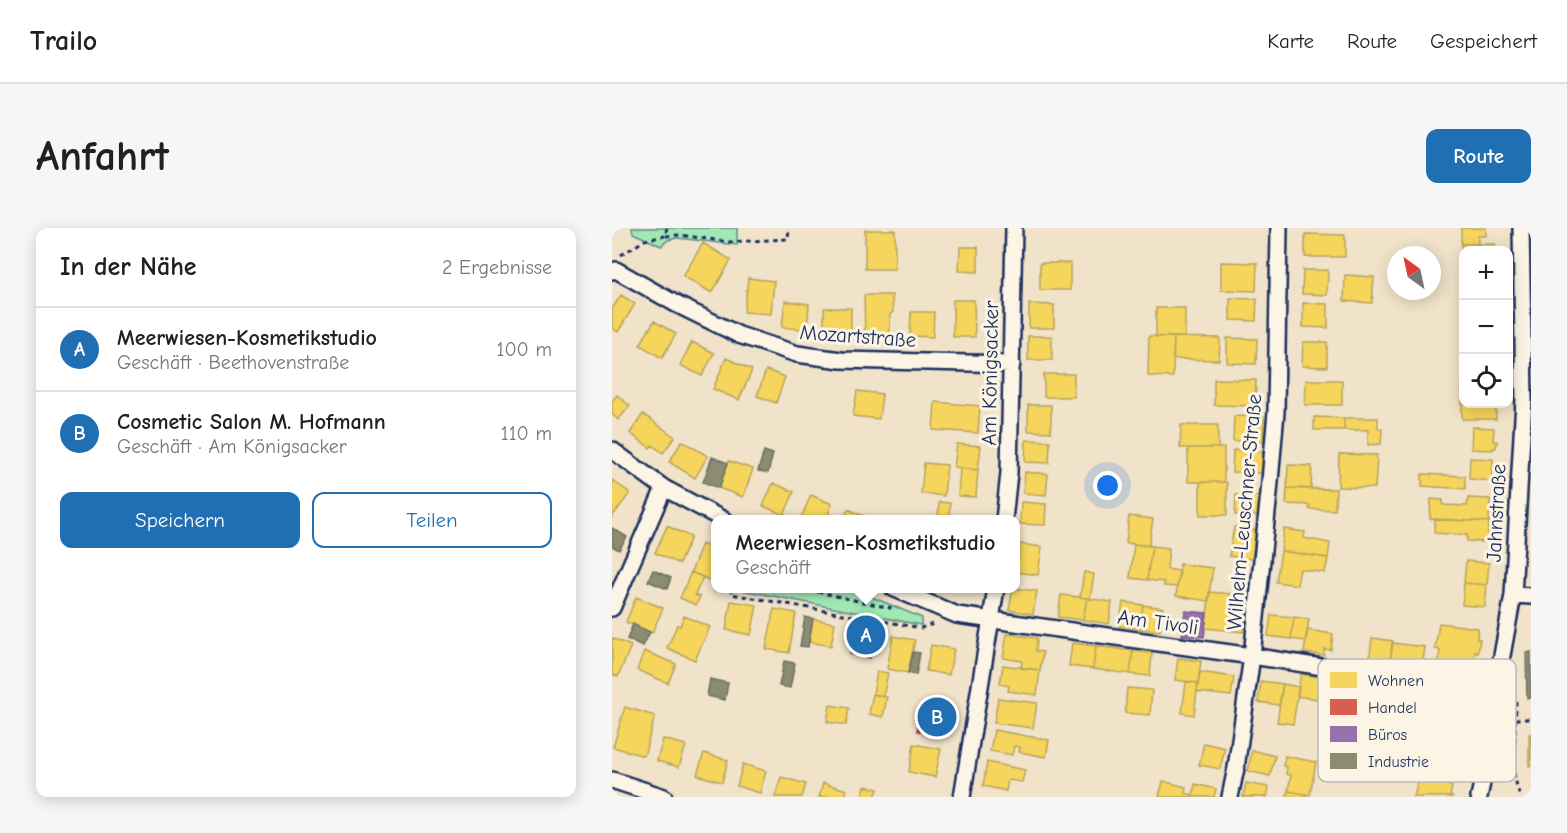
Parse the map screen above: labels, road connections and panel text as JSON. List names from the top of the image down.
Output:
{
  "streets": {
    "street": [
      "Mozartstraße",
      "Am Königsacker",
      "Wilhelm-Leuschner-Straße",
      "Jahnstraße",
      "Am Tivoli"
    ]
  },
  "crossings": [
    ["Mozartstraße", "Am Königsacker"],
    ["Wilhelm-Leuschner-Straße", "Am Tivoli"]
  ],
  "legend": [
    "Wohnen",
    "Handel",
    "Büros",
    "Industrie"
  ],
  "north": "top left",
  "page": {
    "header": "Trailo",
    "nav": ["Karte", "Route", "Gespeichert"],
    "buttons": [
      "Route",
      ["Speichern", "Teilen"]
    ],
    "title": "Anfahrt",
    "heading": ["In der Nähe", "2 Ergebnisse"],
    "map_buttons": ["+", "−"],
    "list": [
      {
        "mark": "A",
        "name": "Meerwiesen-Kosmetikstudio",
        "note": "Geschäft · Beethovenstraße",
        "value": "100 m"
      },
      {
        "mark": "B",
        "name": "Cosmetic Salon M. Hofmann",
        "note": "Geschäft · Am Königsacker",
        "value": "110 m"
      }
    ],
    "popup": ["Meerwiesen-Kosmetikstudio", "Geschäft"],
    "pins": ["A", "B"]
  }
}
